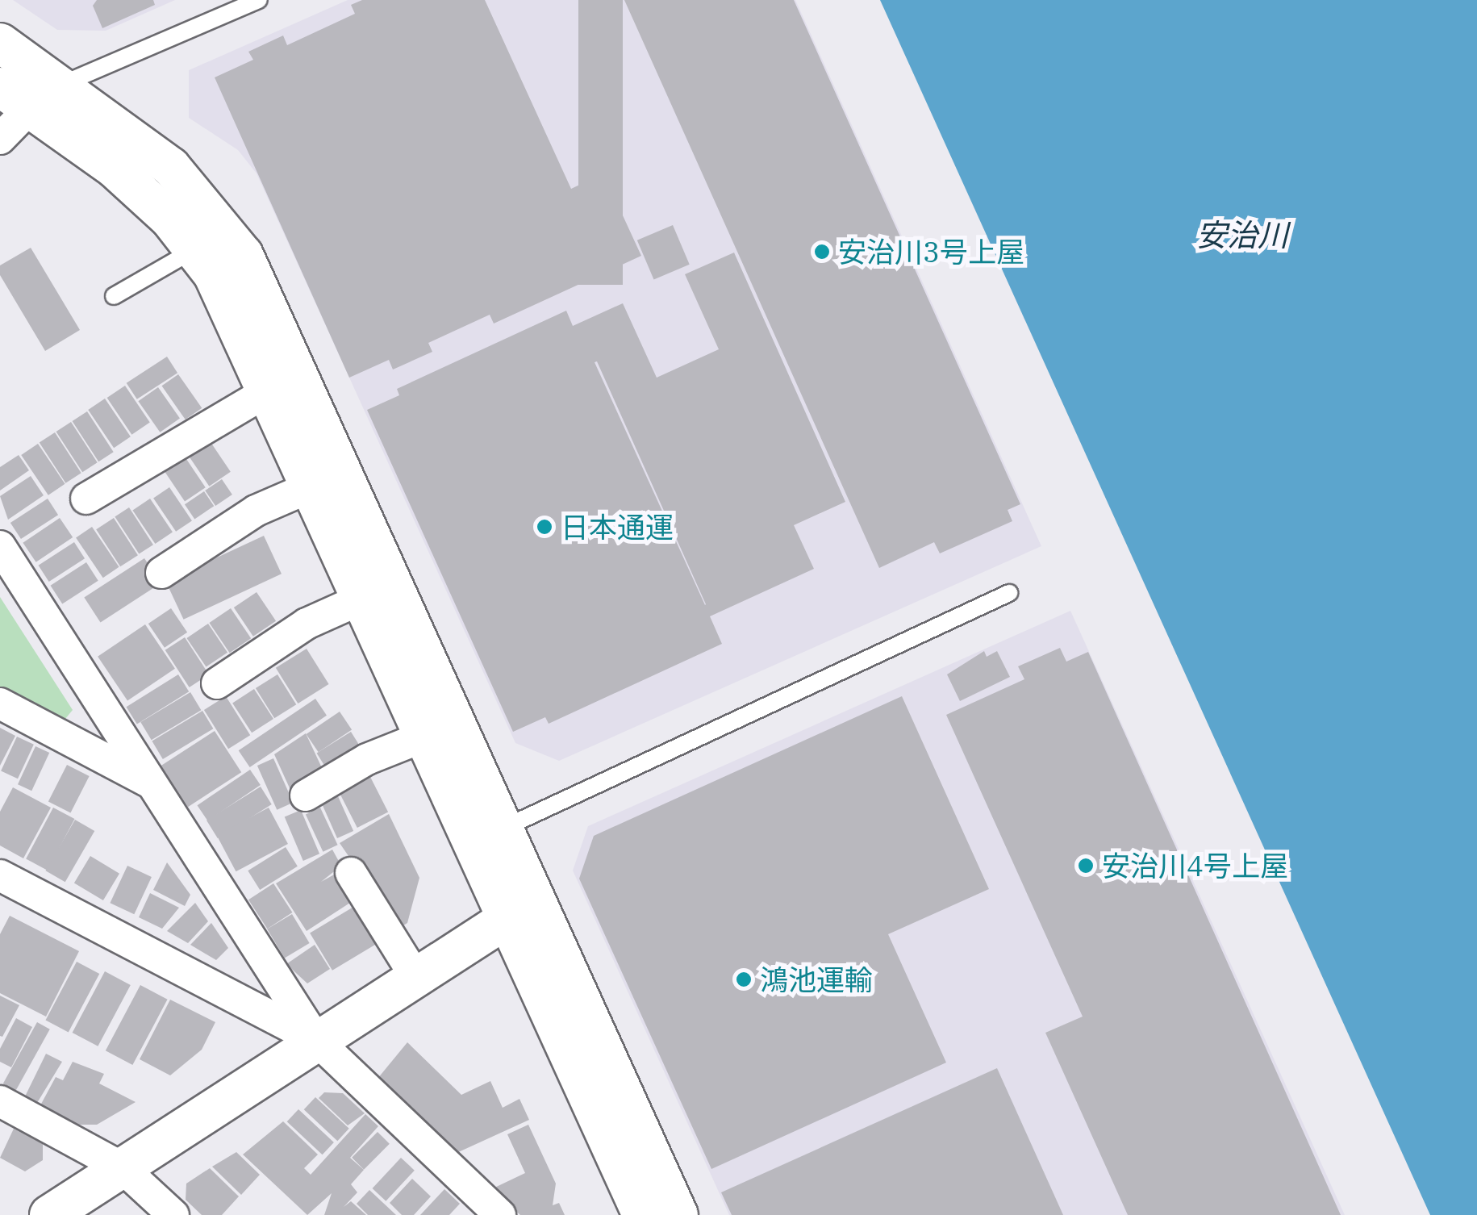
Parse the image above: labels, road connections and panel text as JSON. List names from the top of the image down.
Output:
{
  "water": ["安治川"],
  "places": [
    "安治川3号上屋",
    "日本通運",
    "安治川4号上屋",
    "鴻池運輸"
  ]
}
